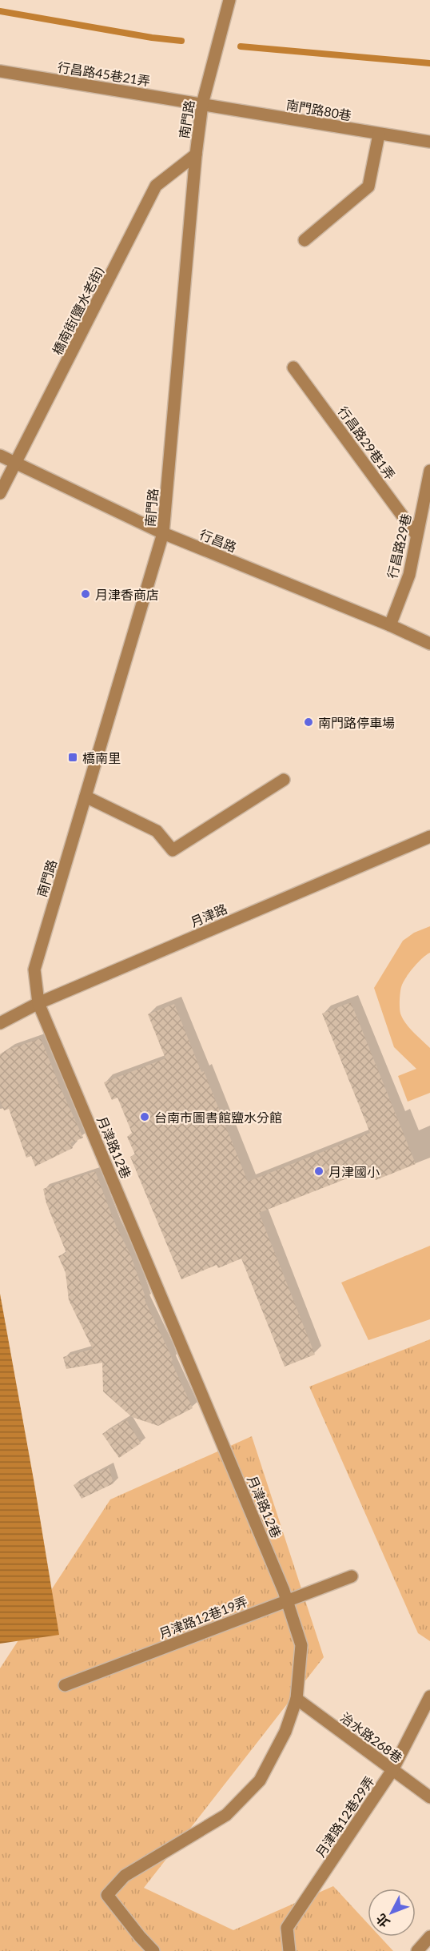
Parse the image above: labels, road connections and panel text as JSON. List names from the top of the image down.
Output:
{
  "streets": {
    "street": [
      "行昌路45巷21弄",
      "南門路80巷",
      "南門路",
      "橋南街(鹽水老街)",
      "行昌路29巷1弄",
      "行昌路",
      "行昌路29巷",
      "月津路",
      "月津路12巷",
      "月津路12巷19弄",
      "治水路268巷",
      "月津路12巷29弄"
    ]
  },
  "crossings": [
    ["行昌路45巷21弄", "南門路80巷"],
    ["行昌路45巷21弄", "南門路"],
    ["南門路80巷", "南門路"],
    ["南門路", "橋南街(鹽水老街)"],
    ["南門路", "行昌路"],
    ["南門路", "月津路"],
    ["南門路", "月津路12巷"],
    ["橋南街(鹽水老街)", "行昌路"],
    ["行昌路29巷1弄", "行昌路29巷"],
    ["行昌路", "行昌路29巷"],
    ["月津路", "月津路12巷"],
    ["月津路12巷", "月津路12巷19弄"],
    ["月津路12巷", "治水路268巷"],
    ["治水路268巷", "月津路12巷29弄"]
  ],
  "places": {
    "other": [
      "月津香商店",
      "南門路停車場",
      "台南市圖書館鹽水分館",
      "月津國小"
    ],
    "transit": ["橋南里"]
  },
  "north": "bottom left"
}
